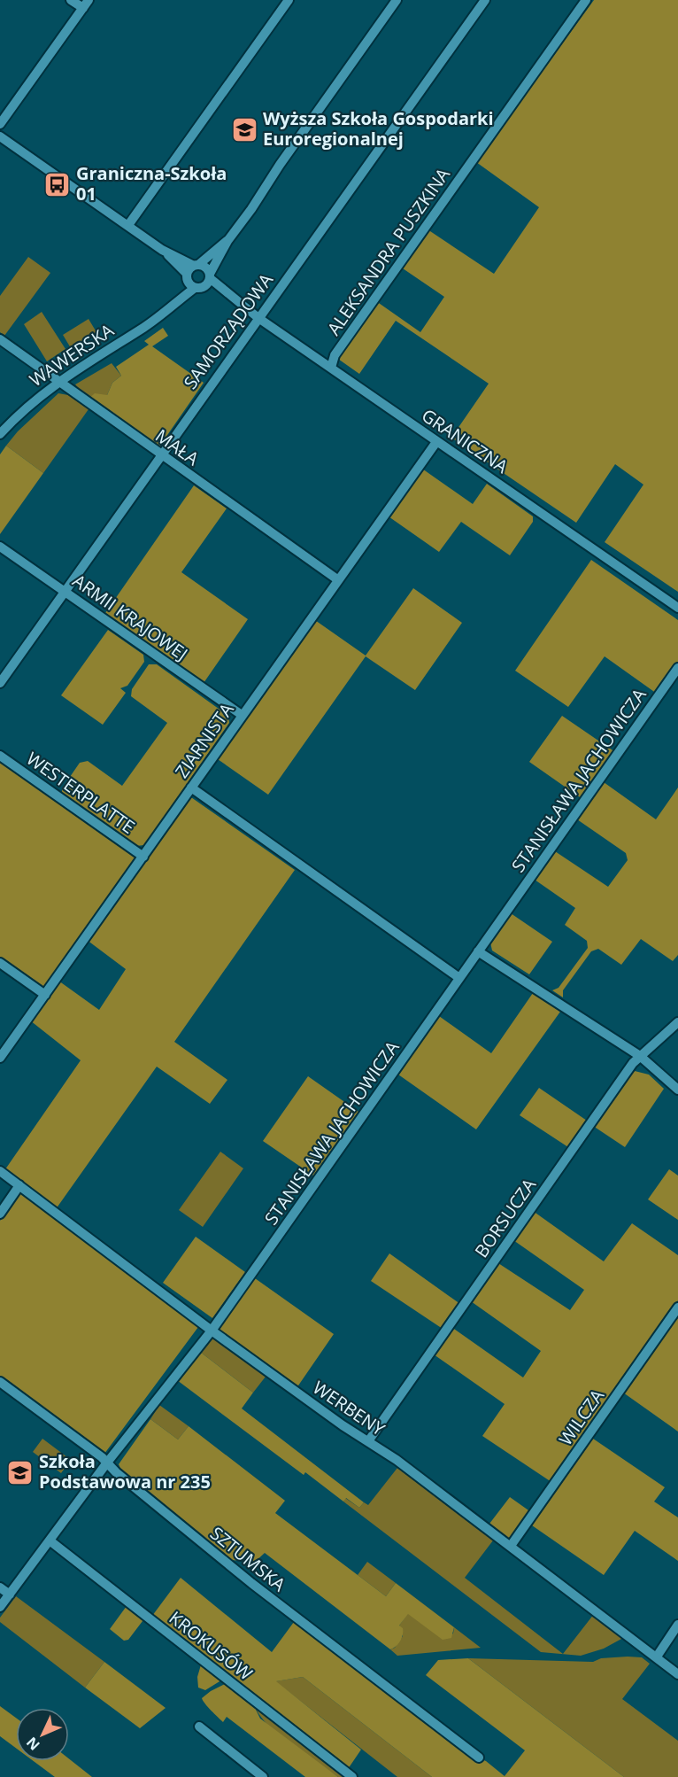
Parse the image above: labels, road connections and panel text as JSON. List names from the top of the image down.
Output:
{
  "streets": {
    "street": [
      "ALEKSANDRA PUSZKINA",
      "SAMORZĄDOWA",
      "WAWERSKA",
      "GRANICZNA",
      "MAŁA",
      "ARMII KRAJOWEJ",
      "ZIARNISTA",
      "STANISŁAWA JACHOWICZA",
      "WESTERPLATTE",
      "BORSUCZA",
      "WERBENY",
      "WILCZA",
      "SZTUMSKA",
      "KROKUSÓW"
    ]
  },
  "crossings": [
    ["ALEKSANDRA PUSZKINA", "GRANICZNA"],
    ["SAMORZĄDOWA", "GRANICZNA"],
    ["SAMORZĄDOWA", "MAŁA"],
    ["SAMORZĄDOWA", "ARMII KRAJOWEJ"],
    ["WAWERSKA", "GRANICZNA"],
    ["WAWERSKA", "MAŁA"],
    ["GRANICZNA", "ZIARNISTA"],
    ["MAŁA", "ZIARNISTA"],
    ["ARMII KRAJOWEJ", "ZIARNISTA"],
    ["ZIARNISTA", "WESTERPLATTE"],
    ["STANISŁAWA JACHOWICZA", "WERBENY"],
    ["STANISŁAWA JACHOWICZA", "SZTUMSKA"],
    ["STANISŁAWA JACHOWICZA", "KROKUSÓW"],
    ["BORSUCZA", "WERBENY"],
    ["WERBENY", "WILCZA"]
  ],
  "places": {
    "school or university": ["Wyższa Szkoła Gospodarki Euroregionalnej", "Szkoła Podstawowa nr 235"],
    "bus stop": ["Graniczna-Szkoła 01"]
  },
  "north": "bottom left"
}
